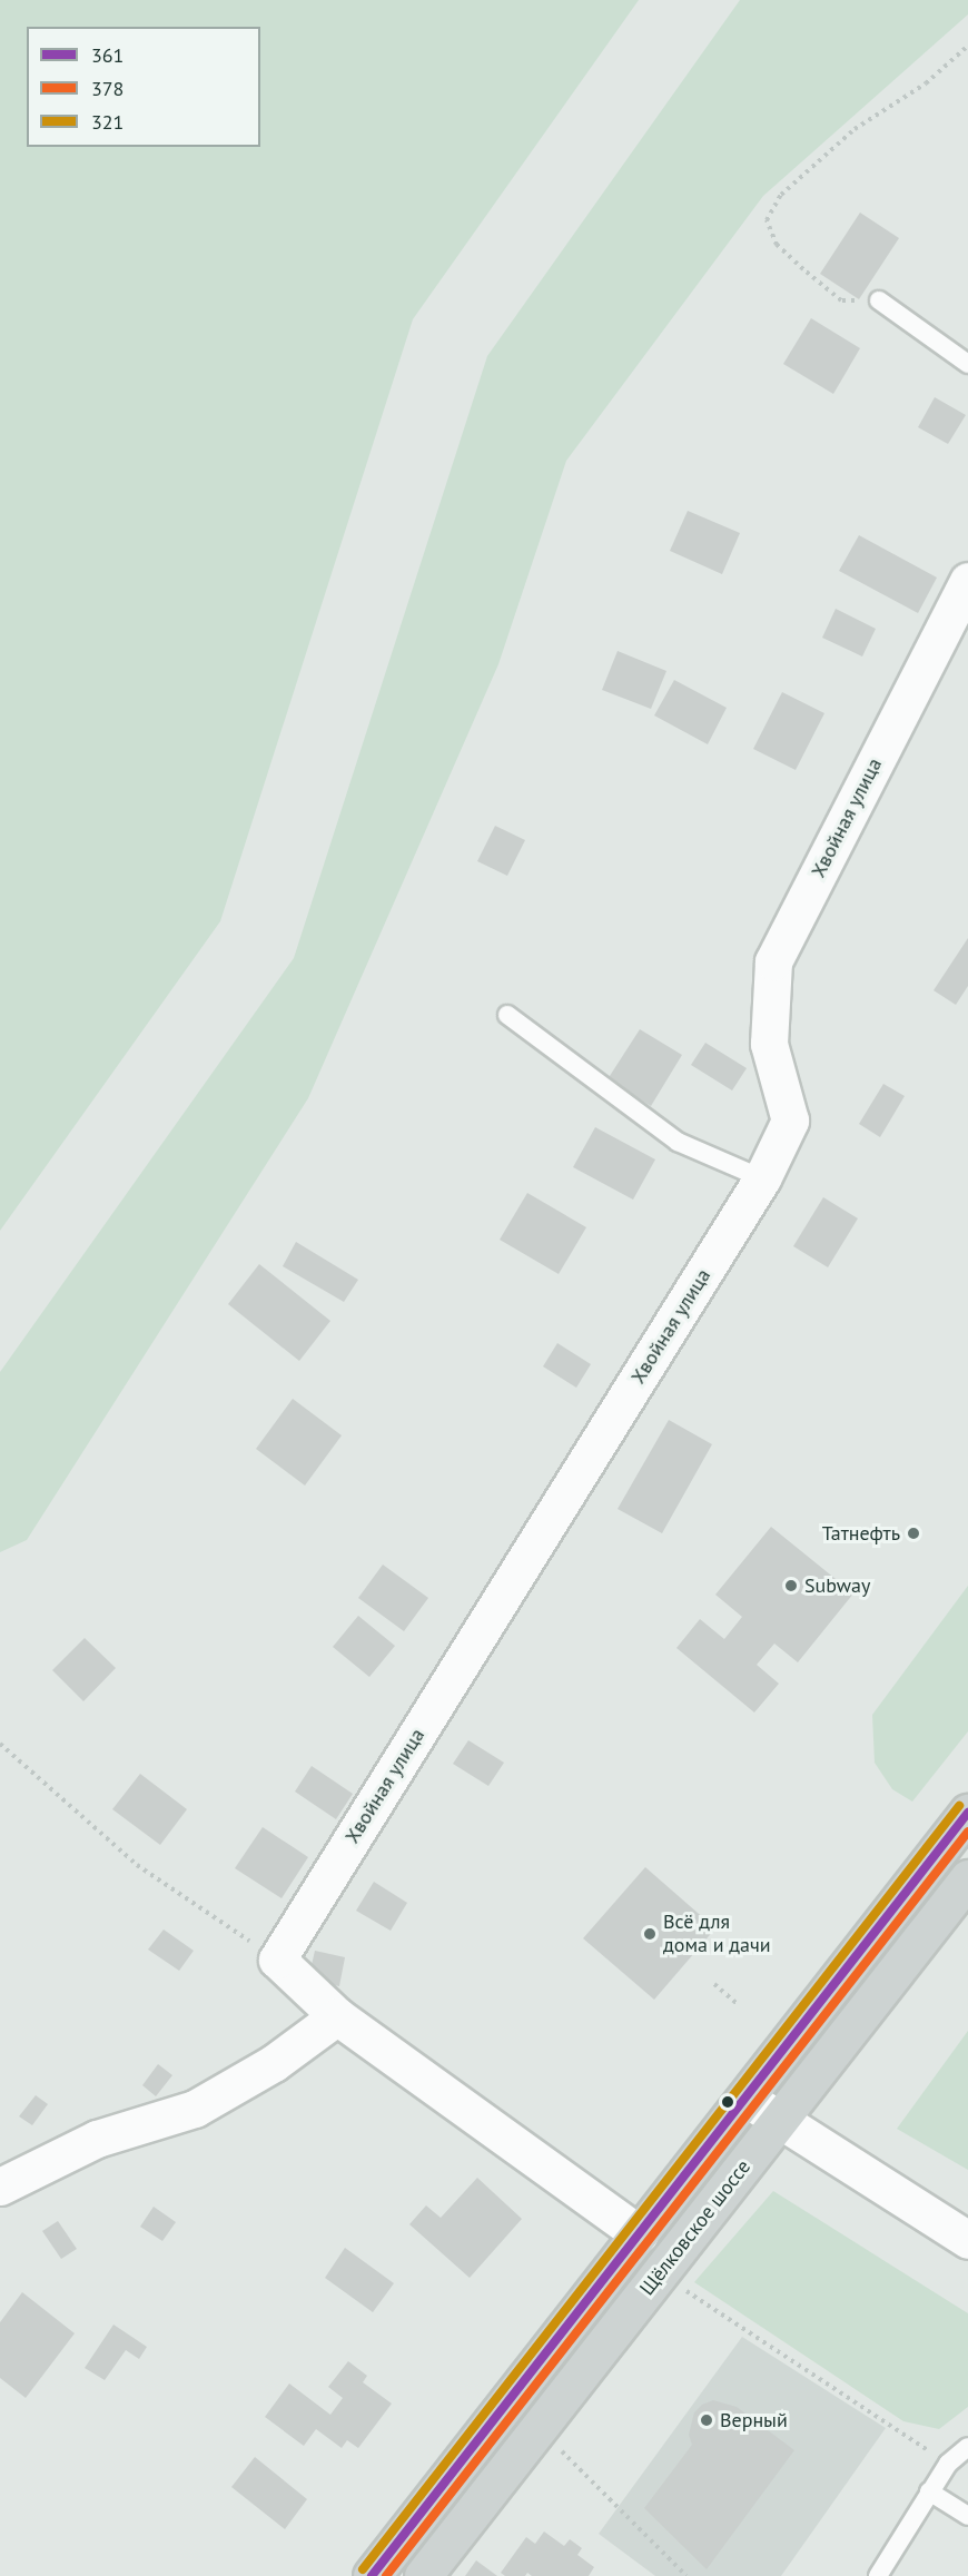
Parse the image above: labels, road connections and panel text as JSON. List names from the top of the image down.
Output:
{
  "streets": {
    "main road": ["Щёлковское шоссе"],
    "street": ["Хвойная улица"]
  },
  "places": [
    "Татнефть",
    "Subway",
    "Всё для дома и дачи",
    "Верный"
  ],
  "lines": ["transit line 321", "transit line 361", "transit line 378"],
  "legend": ["361", "378", "321"]
}
